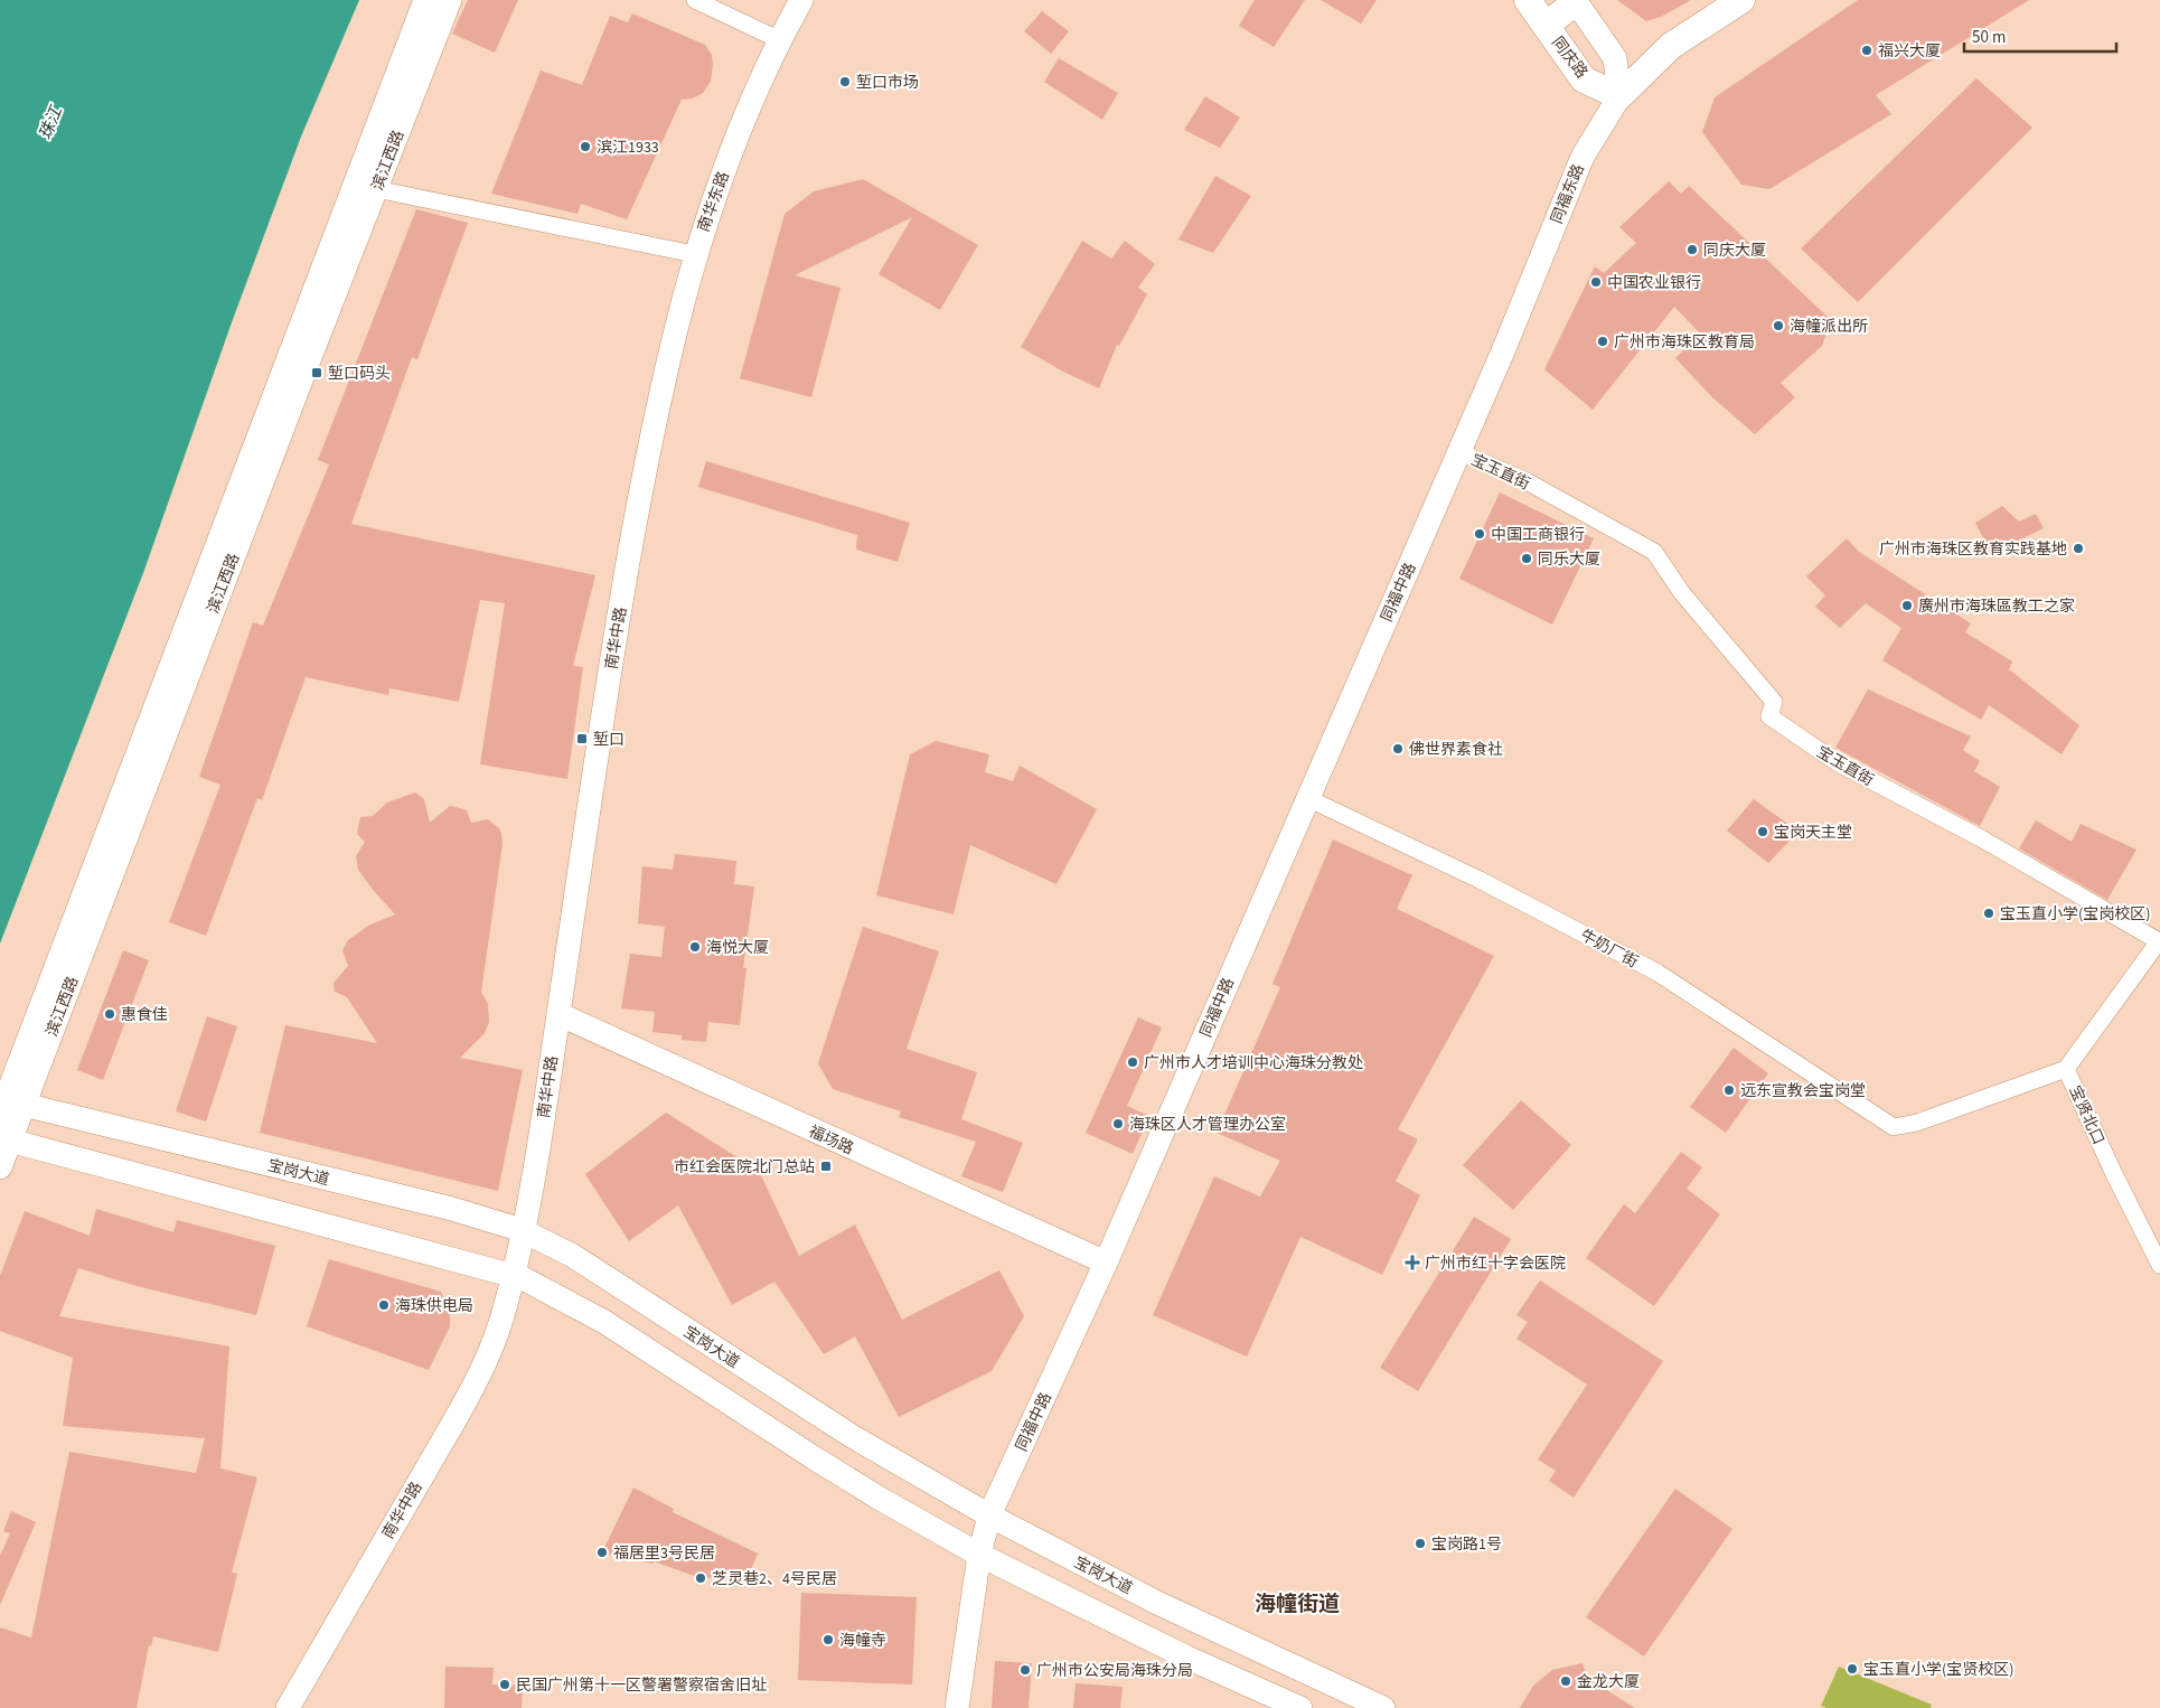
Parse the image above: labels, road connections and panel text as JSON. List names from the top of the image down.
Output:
{
  "streets": {
    "main road": [
      "同庆路",
      "滨江西路",
      "同福东路",
      "南华东路",
      "同福中路",
      "南华中路",
      "福场路",
      "宝岗大道"
    ],
    "street": ["宝玉直街", "牛奶厂街", "宝贤北口"]
  },
  "crossings": [
    ["同庆路", "同福东路"],
    ["滨江西路", "宝岗大道"],
    ["同福东路", "宝玉直街"],
    ["同福东路", "同福中路"],
    ["南华东路", "南华中路"],
    ["宝玉直街", "同福中路"],
    ["宝玉直街", "宝贤北口"],
    ["同福中路", "牛奶厂街"],
    ["同福中路", "福场路"],
    ["同福中路", "宝岗大道"],
    ["南华中路", "福场路"],
    ["南华中路", "宝岗大道"],
    ["牛奶厂街", "宝贤北口"]
  ],
  "districts": ["海幢街道"],
  "water": ["珠江"],
  "places": {
    "other": [
      "福兴大厦",
      "堑口市场",
      "滨江1933",
      "同庆大厦",
      "中国农业银行",
      "海幢派出所",
      "广州市海珠区教育局",
      "中国工商银行",
      "广州市海珠区教育实践基地",
      "同乐大厦",
      "廣州市海珠區教工之家",
      "佛世界素食社",
      "宝岗天主堂",
      "宝玉直小学(宝岗校区)",
      "海悦大厦",
      "惠食佳",
      "广州市人才培训中心海珠分教处",
      "远东宣教会宝岗堂",
      "海珠区人才管理办公室",
      "海珠供电局",
      "宝岗路1号",
      "福居里3号民居",
      "芝灵巷2、4号民居",
      "海幢寺",
      "宝玉直小学(宝贤校区)",
      "广州市公安局海珠分局",
      "金龙大厦",
      "民国广州第十一区警署警察宿舍旧址"
    ],
    "transit": ["堑口码头", "堑口", "市红会医院北门总站"],
    "health": ["广州市红十字会医院"]
  },
  "scale_bar": "50 m"
}
